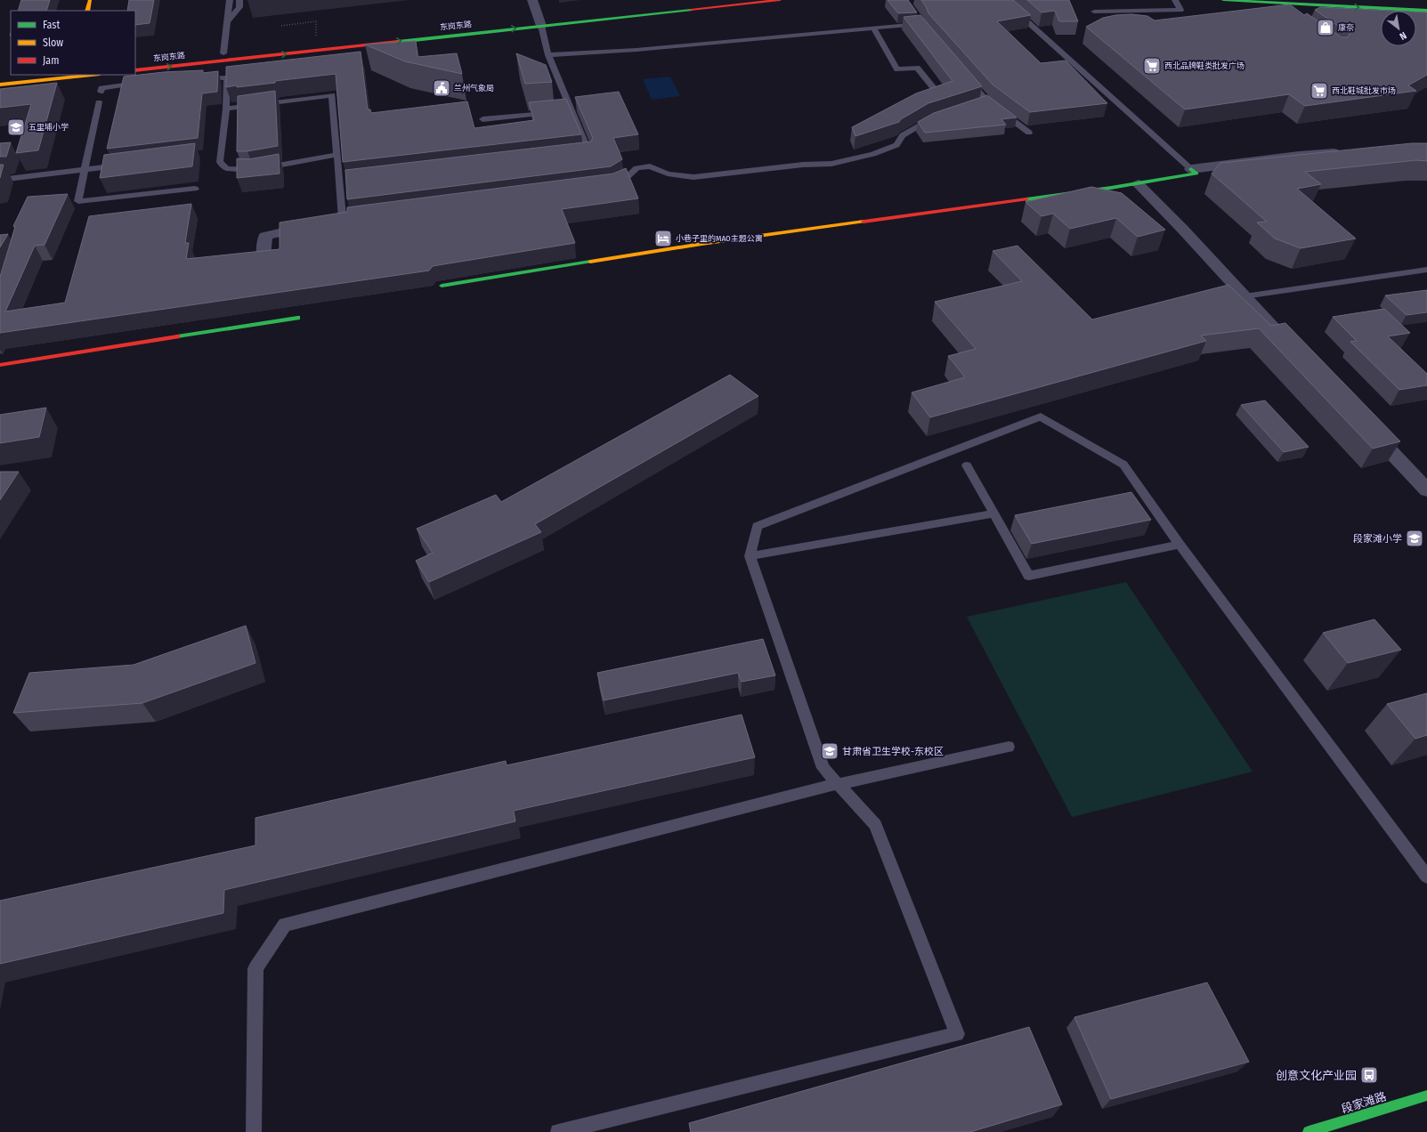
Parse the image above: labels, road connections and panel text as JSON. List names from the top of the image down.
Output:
{
  "streets": {
    "main road": ["东岗东路", "段家滩路"]
  },
  "places": {
    "shop": ["康奈"],
    "supermarket": ["西北品牌鞋类批发广场", "西北鞋城批发市场"],
    "public building": ["兰州气象局"],
    "school or university": ["五里埔小学", "段家滩小学", "甘肃省卫生学校-东校区"],
    "hotel": ["小巷子里的MAO主题公寓"],
    "bus stop": ["创意文化产业园"]
  },
  "legend": ["Fast", "Slow", "Jam"],
  "north": "bottom right"
}
